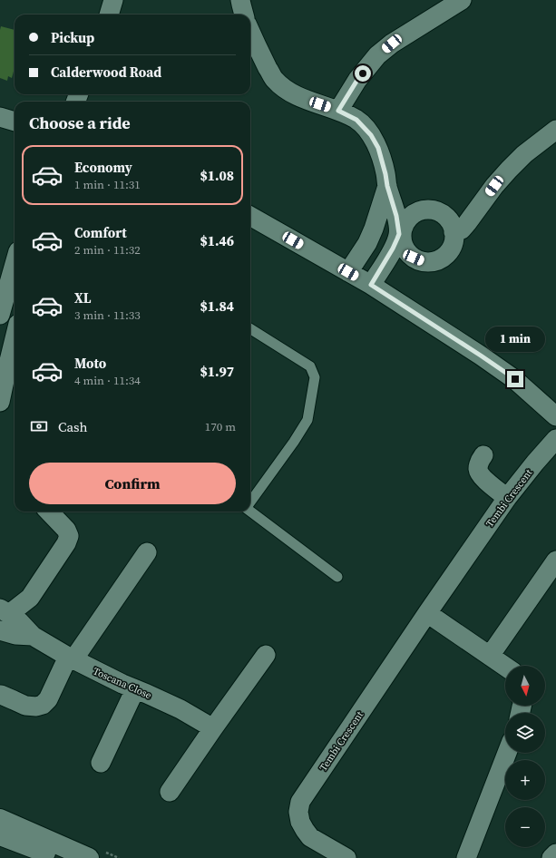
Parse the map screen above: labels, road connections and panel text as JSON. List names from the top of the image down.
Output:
{
  "streets": {
    "street": ["Tembi Crescent", "Toscana Close"]
  },
  "north": "bottom",
  "page": {
    "banner": ["Pickup", "Calderwood Road"],
    "heading": "Choose a ride",
    "list": [
      {
        "name": "Economy",
        "note": "1 min · 11:31",
        "value": "$1.08"
      },
      {
        "name": "Comfort",
        "note": "2 min · 11:32",
        "value": "$1.46"
      },
      {
        "name": "XL",
        "note": "3 min · 11:33",
        "value": "$1.84"
      },
      {
        "name": "Moto",
        "note": "4 min · 11:34",
        "value": "$1.97"
      }
    ],
    "bubble": "1 min",
    "pay": ["Cash", "170 m"],
    "buttons": "Confirm",
    "map_buttons": ["+", "−"]
  }
}
